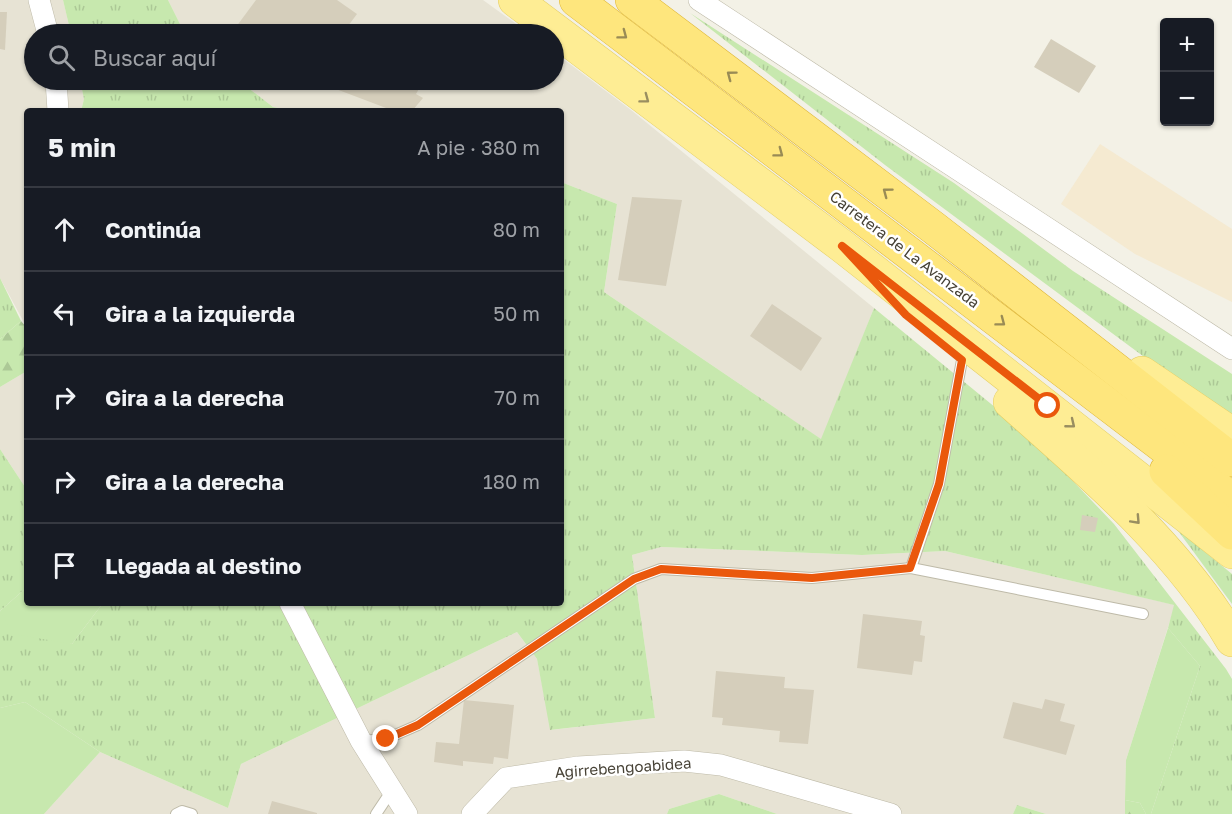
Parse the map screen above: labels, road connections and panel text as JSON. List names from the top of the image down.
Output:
{
  "streets": {
    "highway": ["Carretera de La Avanzada"],
    "street": ["Agirrebengoabidea"]
  },
  "page": {
    "map_buttons": ["+", "−"],
    "search": "Buscar aquí",
    "heading": ["5 min", "A pie · 380 m"],
    "list": [
      ["Continúa", "80 m"],
      ["Gira a la izquierda", "50 m"],
      ["Gira a la derecha", "70 m"],
      ["Gira a la derecha", "180 m"],
      "Llegada al destino"
    ]
  }
}
